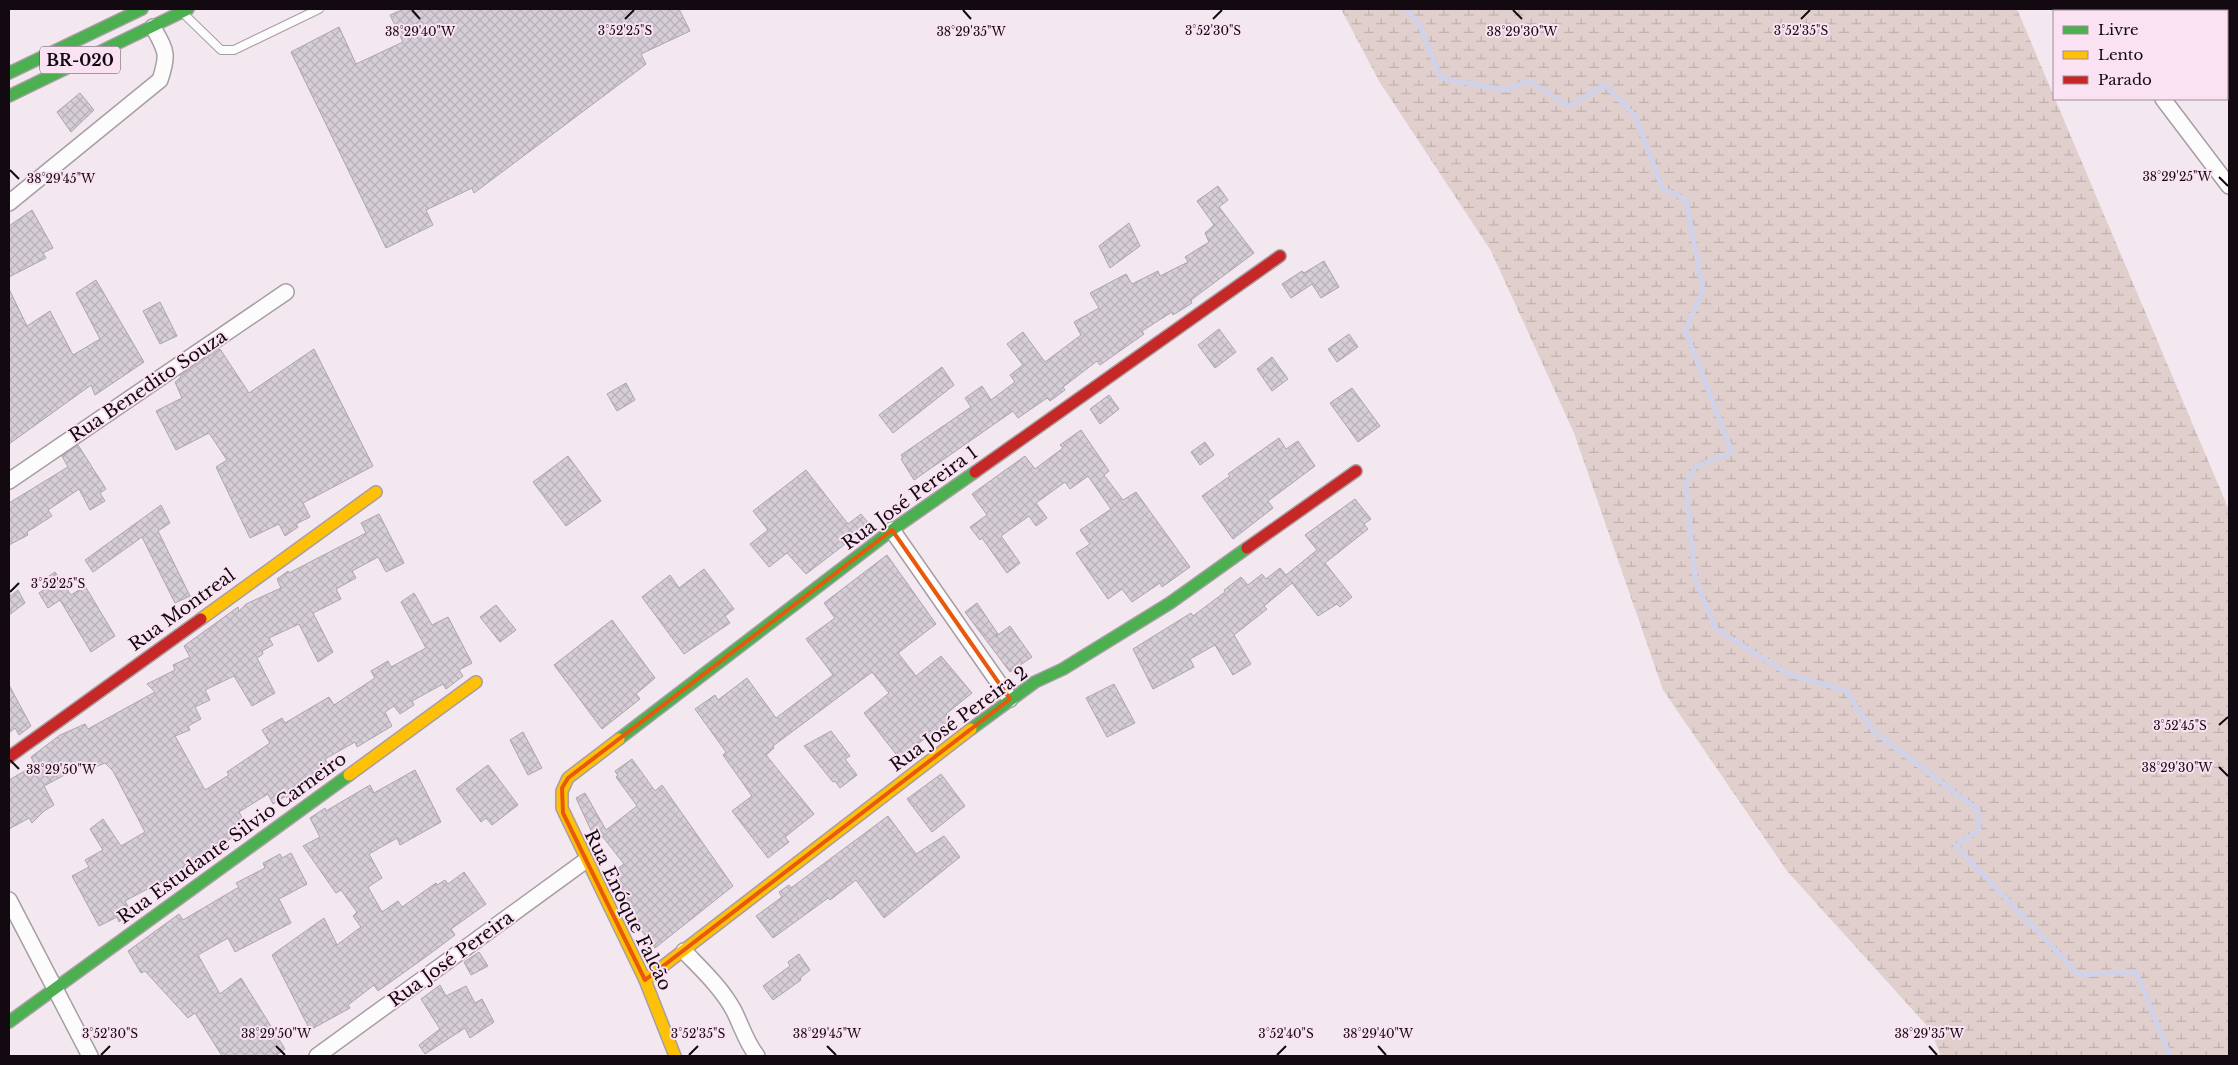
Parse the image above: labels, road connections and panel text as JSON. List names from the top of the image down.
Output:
{
  "streets": {
    "main road": [
      "BR-020",
      "Rua José Pereira 1",
      "Rua Montreal",
      "Rua José Pereira 2",
      "Rua Estudante Silvio Carneiro",
      "Rua Enóque Falcão"
    ],
    "street": ["Rua Benedito Souza", "Rua José Pereira"]
  },
  "crossings": [
    ["Rua José Pereira 1", "Rua Enóque Falcão"],
    ["Rua José Pereira 2", "Rua Enóque Falcão"],
    ["Rua Enóque Falcão", "Rua José Pereira"]
  ],
  "legend": ["Livre", "Lento", "Parado"],
  "coordinates": [
    "3°52'25\"S",
    "3°52'30\"S",
    "3°52'35\"S",
    "38°29'30\"W",
    "38°29'40\"W",
    "38°29'35\"W",
    "38°29'25\"W",
    "38°29'45\"W",
    "3°52'45\"S",
    "38°29'50\"W",
    "3°52'40\"S"
  ]
}
